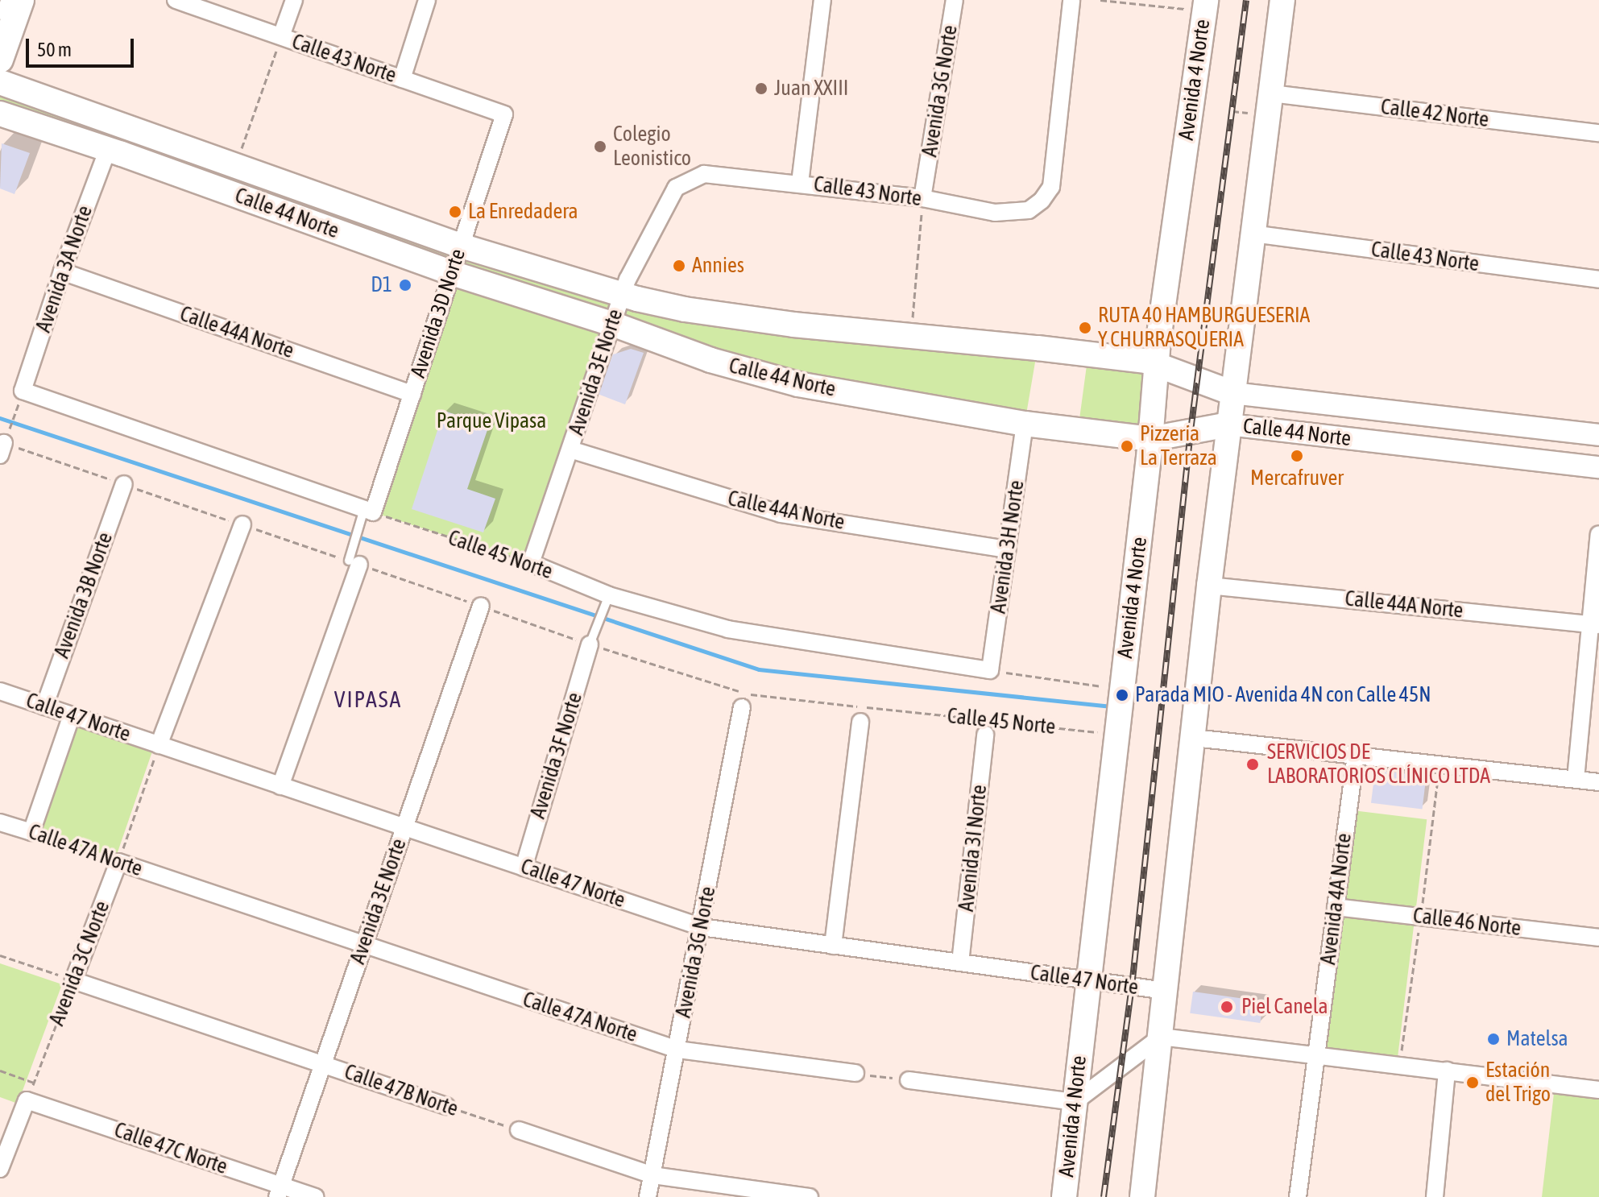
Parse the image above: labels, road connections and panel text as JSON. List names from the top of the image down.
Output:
{
  "streets": {
    "main road": ["Avenida 4 Norte", "Calle 44 Norte"],
    "street": [
      "Calle 43 Norte",
      "Avenida 3G Norte",
      "Calle 42 Norte",
      "Avenida 3A Norte",
      "Avenida 3D Norte",
      "Calle 44A Norte",
      "Avenida 3E Norte",
      "Avenida 3H Norte",
      "Calle 45 Norte",
      "Avenida 3B Norte",
      "Calle 47 Norte",
      "Avenida 3F Norte",
      "Avenida 3I Norte",
      "Calle 47A Norte",
      "Avenida 4A Norte",
      "Calle 46 Norte",
      "Avenida 3C Norte",
      "Calle 47B Norte",
      "Calle 47C Norte"
    ]
  },
  "crossings": [
    ["Calle 43 Norte", "Avenida 3G Norte"],
    ["Calle 43 Norte", "Avenida 3D Norte"],
    ["Calle 43 Norte", "Avenida 3E Norte"],
    ["Avenida 4 Norte", "Calle 44 Norte"],
    ["Avenida 4 Norte", "Calle 47 Norte"],
    ["Avenida 3G Norte", "Calle 45 Norte"],
    ["Avenida 3G Norte", "Calle 47 Norte"],
    ["Avenida 3G Norte", "Calle 47A Norte"],
    ["Calle 44 Norte", "Avenida 3A Norte"],
    ["Calle 44 Norte", "Avenida 3D Norte"],
    ["Calle 44 Norte", "Avenida 3E Norte"],
    ["Calle 44 Norte", "Avenida 3H Norte"],
    ["Avenida 3A Norte", "Avenida 3D Norte"],
    ["Avenida 3A Norte", "Calle 44A Norte"],
    ["Avenida 3A Norte", "Calle 45 Norte"],
    ["Avenida 3D Norte", "Calle 44A Norte"],
    ["Avenida 3D Norte", "Calle 45 Norte"],
    ["Calle 44A Norte", "Avenida 3E Norte"],
    ["Calle 44A Norte", "Avenida 3H Norte"],
    ["Avenida 3E Norte", "Calle 45 Norte"],
    ["Avenida 3E Norte", "Calle 47 Norte"],
    ["Avenida 3E Norte", "Calle 47A Norte"],
    ["Avenida 3E Norte", "Calle 47B Norte"],
    ["Avenida 3E Norte", "Calle 47C Norte"],
    ["Avenida 3H Norte", "Calle 45 Norte"],
    ["Avenida 3B Norte", "Calle 47 Norte"],
    ["Calle 47 Norte", "Avenida 3F Norte"],
    ["Calle 47 Norte", "Avenida 3I Norte"],
    ["Calle 47A Norte", "Avenida 3C Norte"],
    ["Avenida 4A Norte", "Calle 46 Norte"],
    ["Avenida 3C Norte", "Calle 47B Norte"],
    ["Avenida 3C Norte", "Calle 47C Norte"]
  ],
  "districts": ["VIPASA"],
  "parks": ["Parque Vipasa"],
  "places": [
    "Juan XXIII",
    "Colegio Leonistico",
    "La Enredadera",
    "Annies",
    "D1",
    "RUTA 40 HAMBURGUESERIA Y CHURRASQUERIA",
    "Pizzeria La Terraza",
    "Mercafruver",
    "Parada MIO - Avenida 4N con Calle 45N",
    "SERVICIOS DE LABORATORIOS CLÍNICO LTDA",
    "Piel Canela",
    "Matelsa",
    "Estación del Trigo"
  ],
  "scale_bar": "50 m"
}
